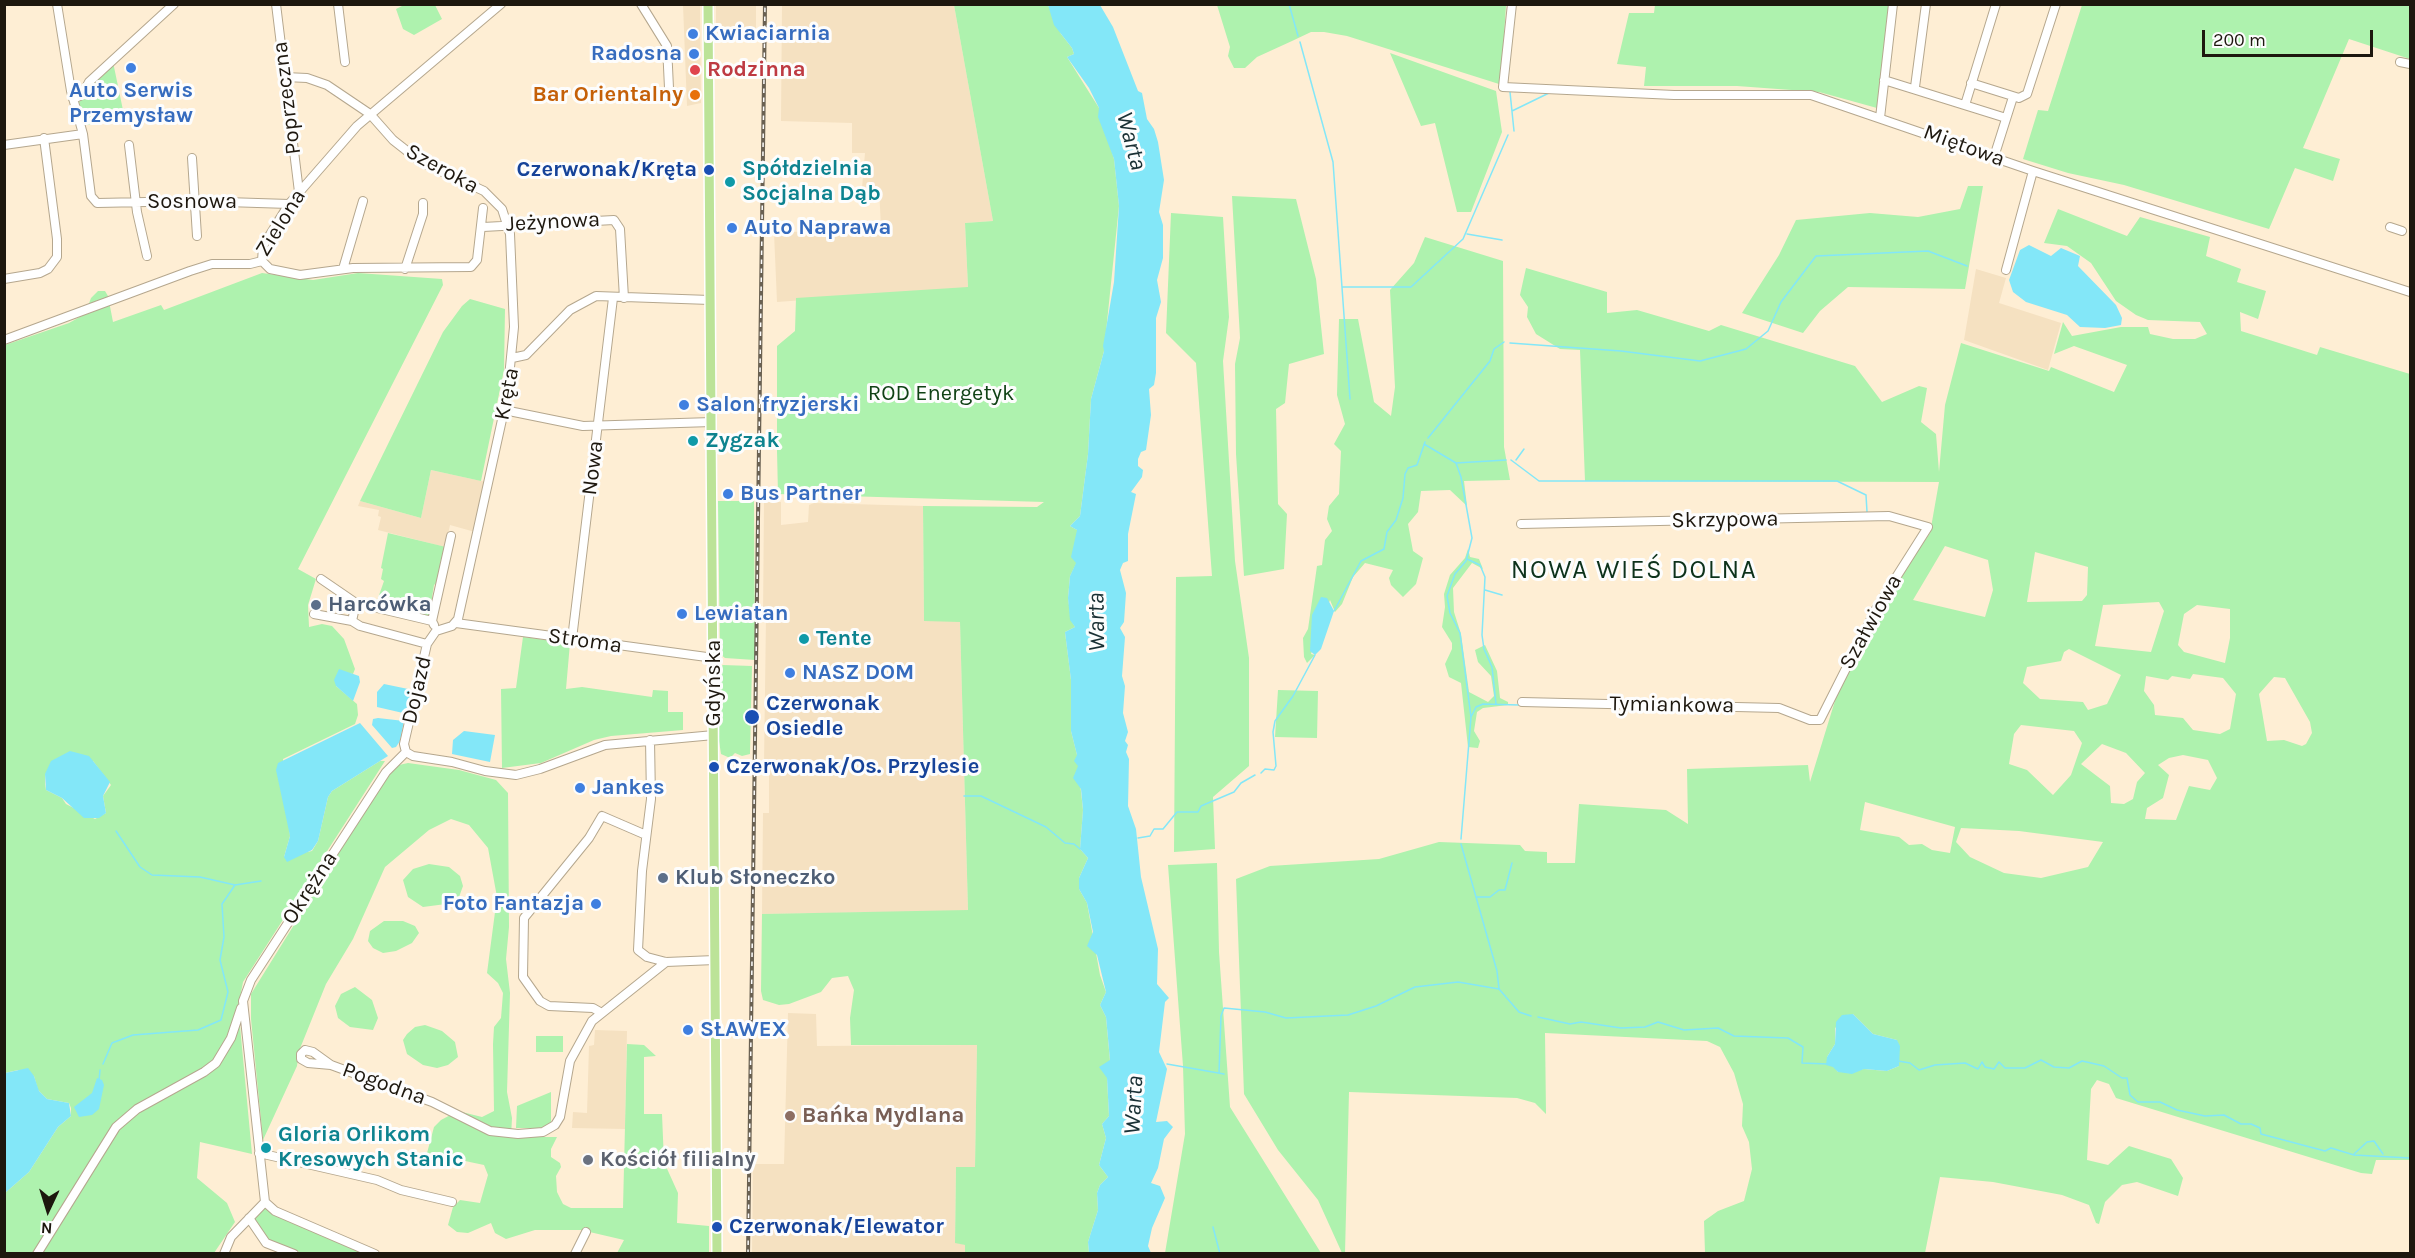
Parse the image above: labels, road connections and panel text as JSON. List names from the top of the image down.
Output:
{
  "streets": {
    "main road": ["Gdyńska"],
    "street": [
      "Poprzeczna",
      "Miętowa",
      "Szeroka",
      "Sosnowa",
      "Jeżynowa",
      "Zielona",
      "Kręta",
      "Nowa",
      "Skrzypowa",
      "Szałwiowa",
      "Stroma",
      "Dojazd",
      "Tymiankowa",
      "Okrężna",
      "Pogodna"
    ]
  },
  "crossings": [
    ["Poprzeczna", "Szeroka"],
    ["Poprzeczna", "Zielona"],
    ["Szeroka", "Jeżynowa"],
    ["Szeroka", "Zielona"],
    ["Szeroka", "Kręta"],
    ["Sosnowa", "Zielona"],
    ["Jeżynowa", "Kręta"],
    ["Kręta", "Nowa"],
    ["Kręta", "Stroma"],
    ["Kręta", "Gdyńska"],
    ["Nowa", "Stroma"],
    ["Skrzypowa", "Szałwiowa"],
    ["Szałwiowa", "Tymiankowa"],
    ["Stroma", "Gdyńska"],
    ["Dojazd", "Okrężna"]
  ],
  "districts": ["NOWA WIEŚ DOLNA"],
  "water": ["Warta"],
  "parks": ["ROD Energetyk"],
  "places": [
    "Kwiaciarnia",
    "Radosna",
    "Auto Serwis Przemysław",
    "Rodzinna",
    "Bar Orientalny",
    "Czerwonak/Kręta",
    "Spółdzielnia Socjalna Dąb",
    "Auto Naprawa",
    "Salon fryzjerski",
    "Zygzak",
    "Bus Partner",
    "Harcówka",
    "Lewiatan",
    "Tente",
    "NASZ DOM",
    "Czerwonak Osiedle",
    "Czerwonak/Os. Przylesie",
    "Jankes",
    "Klub Słoneczko",
    "Foto Fantazja",
    "SŁAWEX",
    "Bańka Mydlana",
    "Gloria Orlikom Kresowych Stanic",
    "Kościół filialny",
    "Czerwonak/Elewator"
  ],
  "scale_bar": "200 m",
  "north": "bottom"
}
